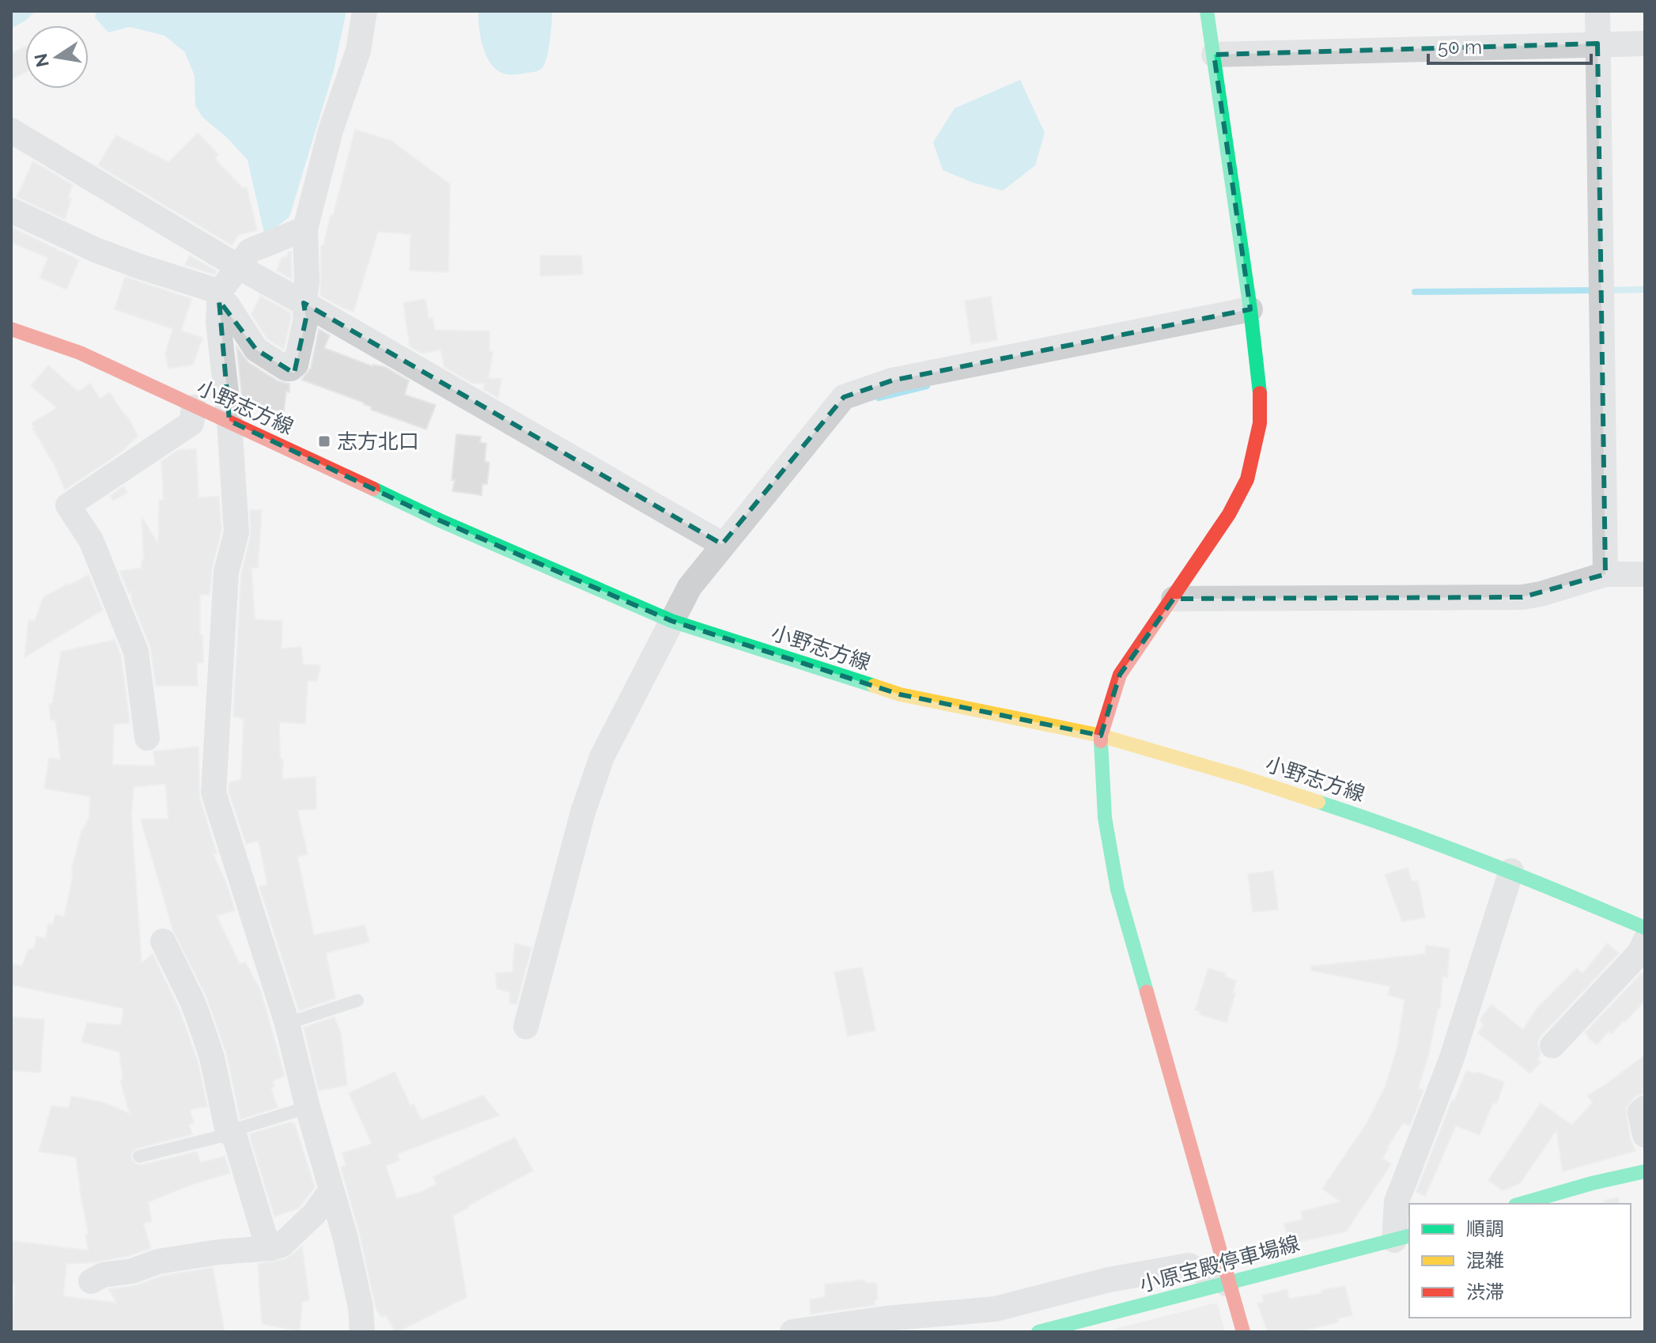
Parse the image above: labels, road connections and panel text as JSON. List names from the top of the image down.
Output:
{
  "streets": {
    "main road": ["小野志方線", "小原宝殿停車場線"]
  },
  "places": {
    "transit": ["志方北口"]
  },
  "legend": ["順調", "混雑", "渋滞"],
  "scale_bar": "50 m",
  "north": "left"
}
